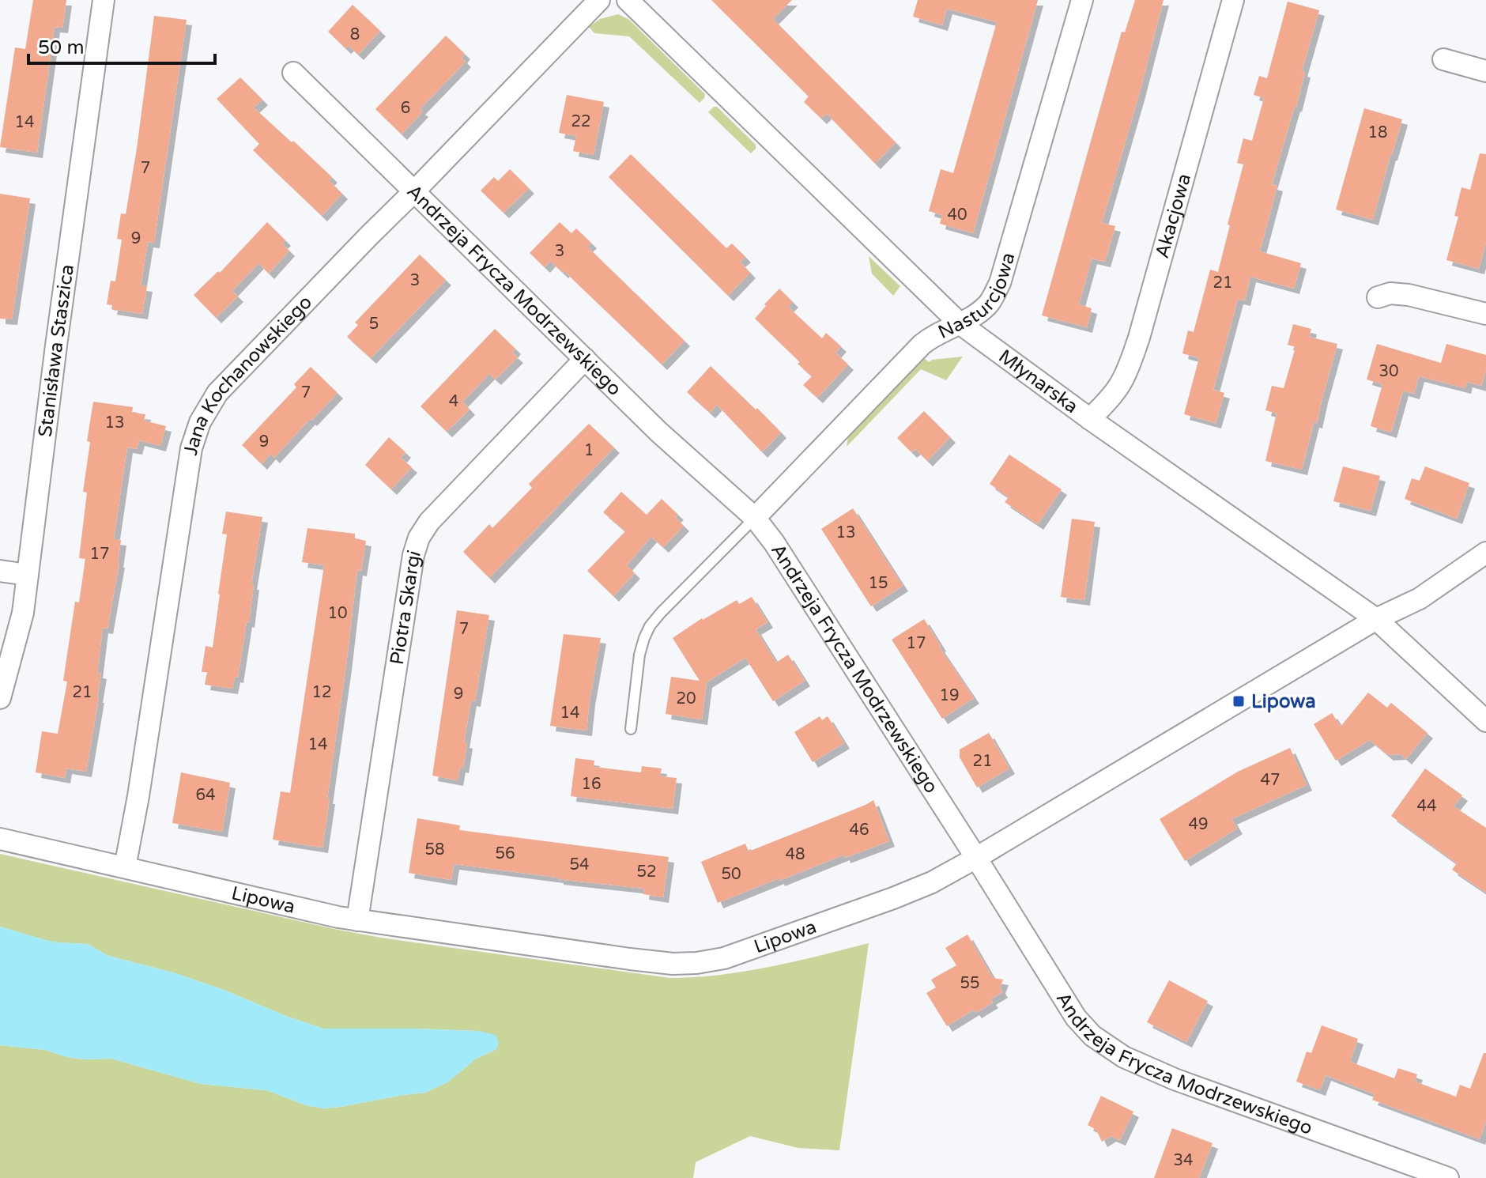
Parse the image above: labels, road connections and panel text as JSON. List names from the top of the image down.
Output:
{
  "streets": {
    "street": [
      "Akacjowa",
      "Andrzeja Frycza Modrzewskiego",
      "Nasturcjowa",
      "Stanisława Staszica",
      "Jana Kochanowskiego",
      "Młynarska",
      "Piotra Skargi",
      "Lipowa"
    ]
  },
  "crossings": [
    ["Akacjowa", "Młynarska"],
    ["Andrzeja Frycza Modrzewskiego", "Nasturcjowa"],
    ["Andrzeja Frycza Modrzewskiego", "Jana Kochanowskiego"],
    ["Andrzeja Frycza Modrzewskiego", "Piotra Skargi"],
    ["Andrzeja Frycza Modrzewskiego", "Lipowa"],
    ["Nasturcjowa", "Młynarska"],
    ["Jana Kochanowskiego", "Lipowa"],
    ["Młynarska", "Lipowa"],
    ["Piotra Skargi", "Lipowa"]
  ],
  "places": {
    "transit": ["Lipowa"]
  },
  "house_numbers": [
    "8",
    "6",
    "22",
    "14",
    "18",
    "7",
    "40",
    "9",
    "3",
    "3",
    "21",
    "5",
    "30",
    "7",
    "4",
    "13",
    "9",
    "1",
    "13",
    "17",
    "15",
    "10",
    "7",
    "17",
    "21",
    "12",
    "9",
    "19",
    "20",
    "14",
    "14",
    "21",
    "47",
    "16",
    "64",
    "44",
    "49",
    "46",
    "58",
    "56",
    "48",
    "54",
    "52",
    "50",
    "55",
    "34"
  ],
  "scale_bar": "50 m"
}
